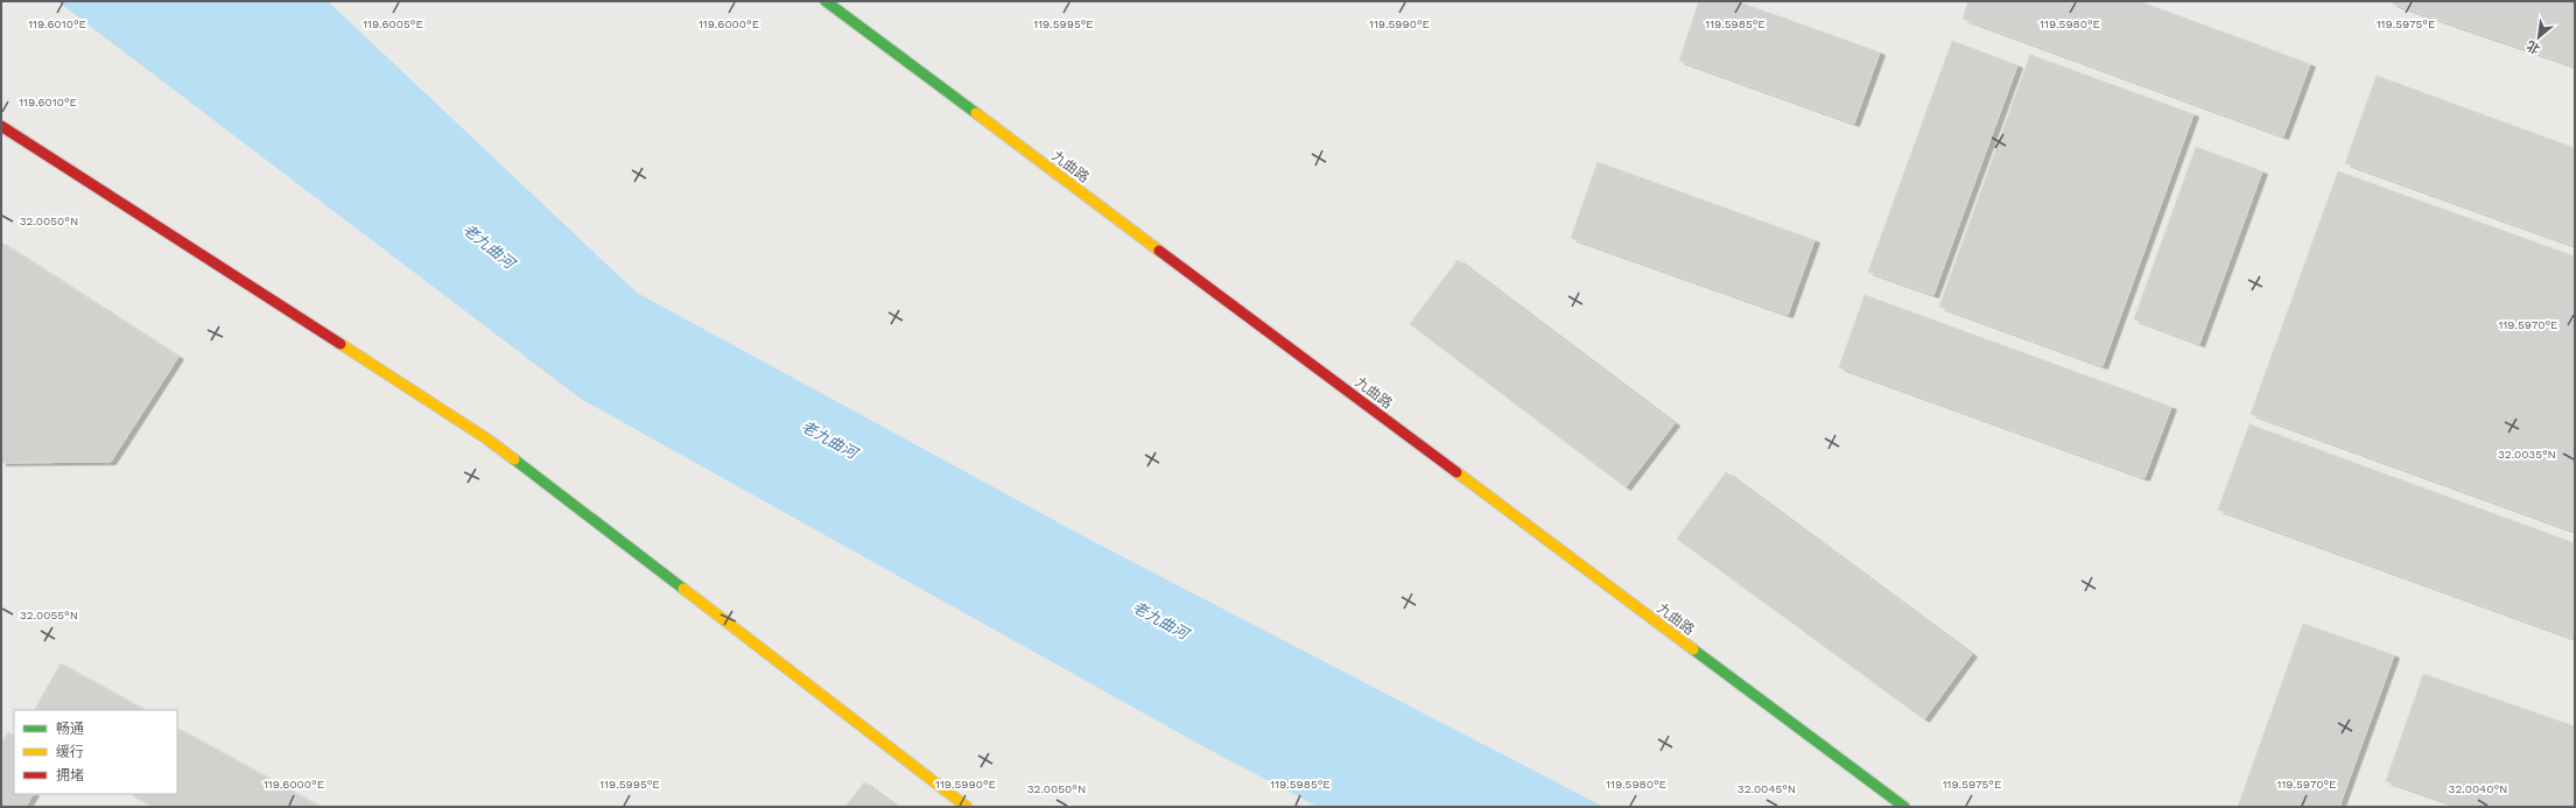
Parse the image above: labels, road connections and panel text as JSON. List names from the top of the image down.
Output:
{
  "streets": {
    "street": ["九曲路"]
  },
  "water": ["老九曲河"],
  "legend": ["畅通", "缓行", "拥堵"],
  "north": "bottom left",
  "coordinates": [
    "119.6010°E",
    "119.6005°E",
    "119.6000°E",
    "119.5995°E",
    "119.5990°E",
    "119.5985°E",
    "119.5980°E",
    "119.5975°E",
    "32.0050°N",
    "119.5970°E",
    "32.0035°N",
    "32.0055°N",
    "32.0045°N",
    "32.0040°N"
  ]
}
